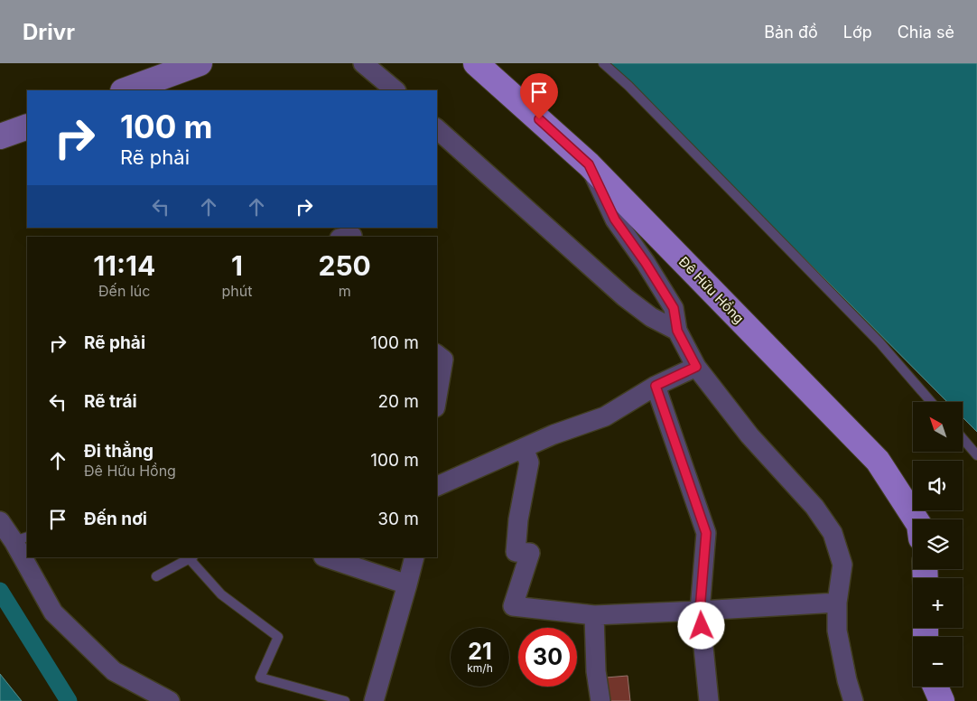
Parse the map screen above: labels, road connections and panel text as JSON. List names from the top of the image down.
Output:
{
  "streets": {
    "main road": ["Đê Hữu Hồng"]
  },
  "north": "top left",
  "page": {
    "header": "Drivr",
    "nav": ["Bản đồ", "Lớp", "Chia sẻ"],
    "turn": ["100 m", "Rẽ phải"],
    "eta": [
      "11:14",
      "Đến lúc",
      "1",
      "phút",
      "250",
      "m"
    ],
    "list": [
      {
        "name": "Rẽ phải",
        "value": "100 m"
      },
      {
        "name": "Rẽ trái",
        "value": "20 m"
      },
      {
        "name": "Đi thẳng",
        "note": "Đê Hữu Hồng",
        "value": "100 m"
      },
      {
        "name": "Đến nơi",
        "value": "30 m"
      }
    ],
    "map_buttons": ["+", "−"],
    "speed": "21 km/h",
    "limit": "30"
  }
}
